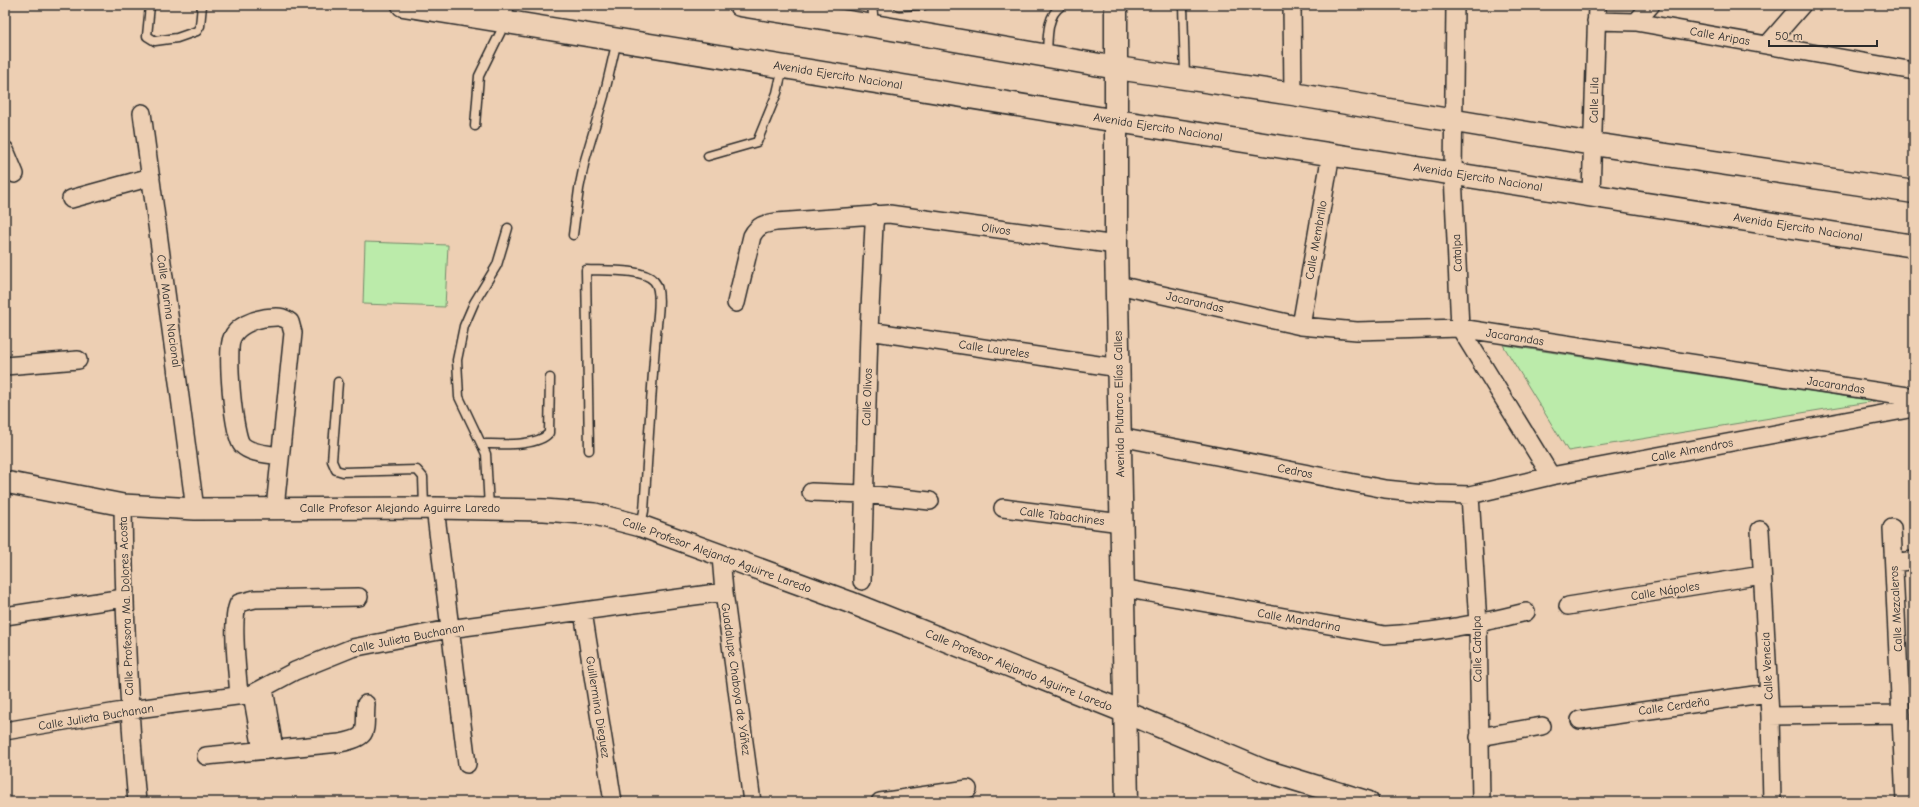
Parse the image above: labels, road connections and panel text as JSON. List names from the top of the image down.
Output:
{
  "streets": {
    "main road": ["Avenida Ejercito Nacional", "Avenida Plutarco Elías Calles"],
    "street": [
      "Calle Aripas",
      "Calle Lila",
      "Olivos",
      "Calle Membrillo",
      "Catalpa",
      "Jacarandas",
      "Calle Marina Nacional",
      "Calle Laureles",
      "Calle Olivos",
      "Calle Almendros",
      "Cedros",
      "Calle Profesor Alejando Aguirre Laredo",
      "Calle Tabachines",
      "Calle Nápoles",
      "Calle Profesora Ma. Dolores Acosta",
      "Calle Mezcaleros",
      "Calle Mandarina",
      "Calle Julieta Buchanan",
      "Calle Catalpa",
      "Calle Venecia",
      "Guadalupe Chaboya de Yáñez",
      "Calle Cerdeña",
      "Guillermina Dieguez"
    ]
  },
  "crossings": [
    ["Calle Aripas", "Calle Lila"],
    ["Avenida Ejercito Nacional", "Calle Lila"],
    ["Avenida Ejercito Nacional", "Calle Membrillo"],
    ["Avenida Ejercito Nacional", "Catalpa"],
    ["Avenida Ejercito Nacional", "Avenida Plutarco Elías Calles"],
    ["Olivos", "Calle Olivos"],
    ["Olivos", "Avenida Plutarco Elías Calles"],
    ["Calle Membrillo", "Jacarandas"],
    ["Catalpa", "Jacarandas"],
    ["Catalpa", "Calle Almendros"],
    ["Jacarandas", "Avenida Plutarco Elías Calles"],
    ["Calle Marina Nacional", "Calle Profesor Alejando Aguirre Laredo"],
    ["Calle Laureles", "Calle Olivos"],
    ["Calle Laureles", "Avenida Plutarco Elías Calles"],
    ["Avenida Plutarco Elías Calles", "Cedros"],
    ["Avenida Plutarco Elías Calles", "Calle Profesor Alejando Aguirre Laredo"],
    ["Avenida Plutarco Elías Calles", "Calle Tabachines"],
    ["Avenida Plutarco Elías Calles", "Calle Mandarina"],
    ["Calle Almendros", "Cedros"],
    ["Calle Almendros", "Calle Catalpa"],
    ["Cedros", "Calle Catalpa"],
    ["Calle Profesor Alejando Aguirre Laredo", "Calle Profesora Ma. Dolores Acosta"],
    ["Calle Profesor Alejando Aguirre Laredo", "Guadalupe Chaboya de Yáñez"],
    ["Calle Nápoles", "Calle Venecia"],
    ["Calle Profesora Ma. Dolores Acosta", "Calle Julieta Buchanan"],
    ["Calle Mandarina", "Calle Catalpa"],
    ["Calle Julieta Buchanan", "Guadalupe Chaboya de Yáñez"],
    ["Calle Julieta Buchanan", "Guillermina Dieguez"],
    ["Calle Venecia", "Calle Cerdeña"]
  ],
  "scale_bar": "50 m"
}
